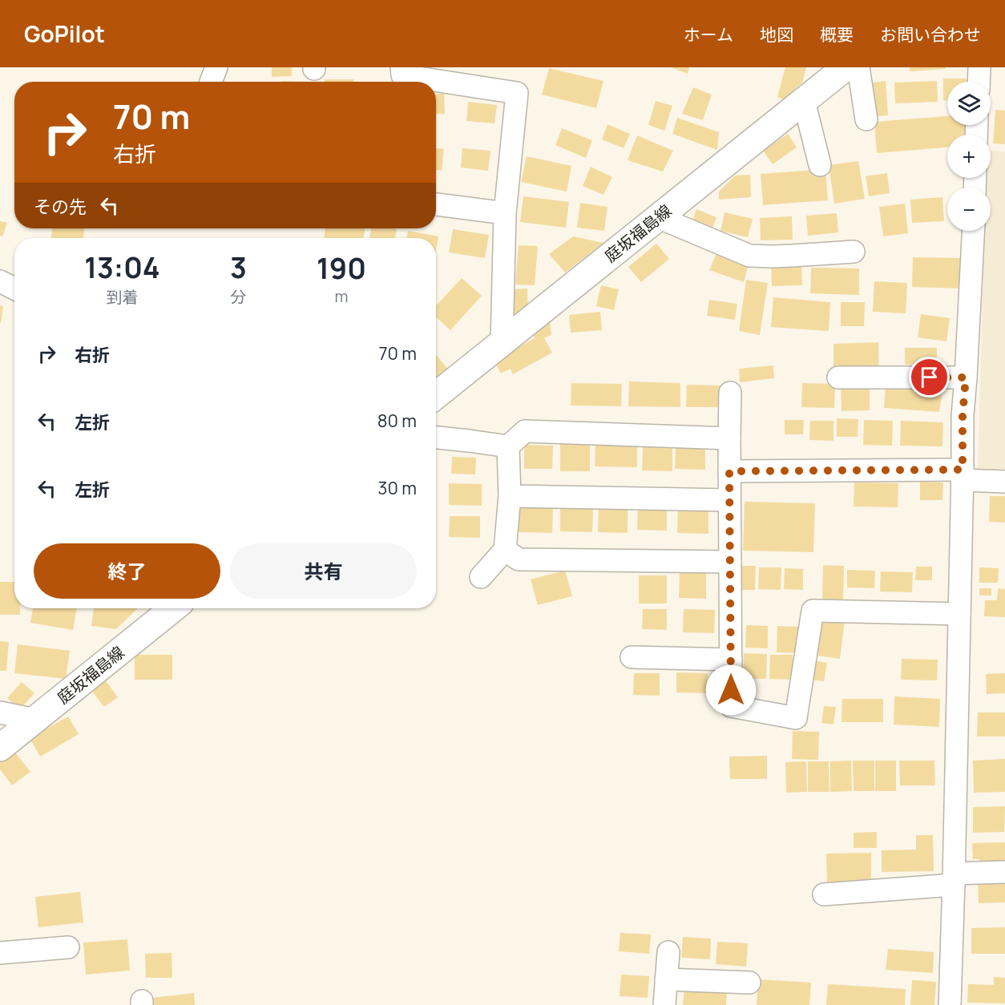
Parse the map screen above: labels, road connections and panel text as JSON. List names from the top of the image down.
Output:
{
  "streets": {
    "main road": ["庭坂福島線"]
  },
  "page": {
    "header": "GoPilot",
    "nav": [
      "ホーム",
      "地図",
      "概要",
      "お問い合わせ"
    ],
    "map_buttons": ["+", "−"],
    "turn": ["70 m", "右折"],
    "then": "その先",
    "eta": [
      "13:04",
      "到着",
      "3",
      "分",
      "190",
      "m"
    ],
    "list": [
      {
        "name": "右折",
        "value": "70 m"
      },
      {
        "name": "左折",
        "value": "80 m"
      },
      {
        "name": "左折",
        "value": "30 m"
      }
    ],
    "buttons": ["終了", "共有"]
  }
}
